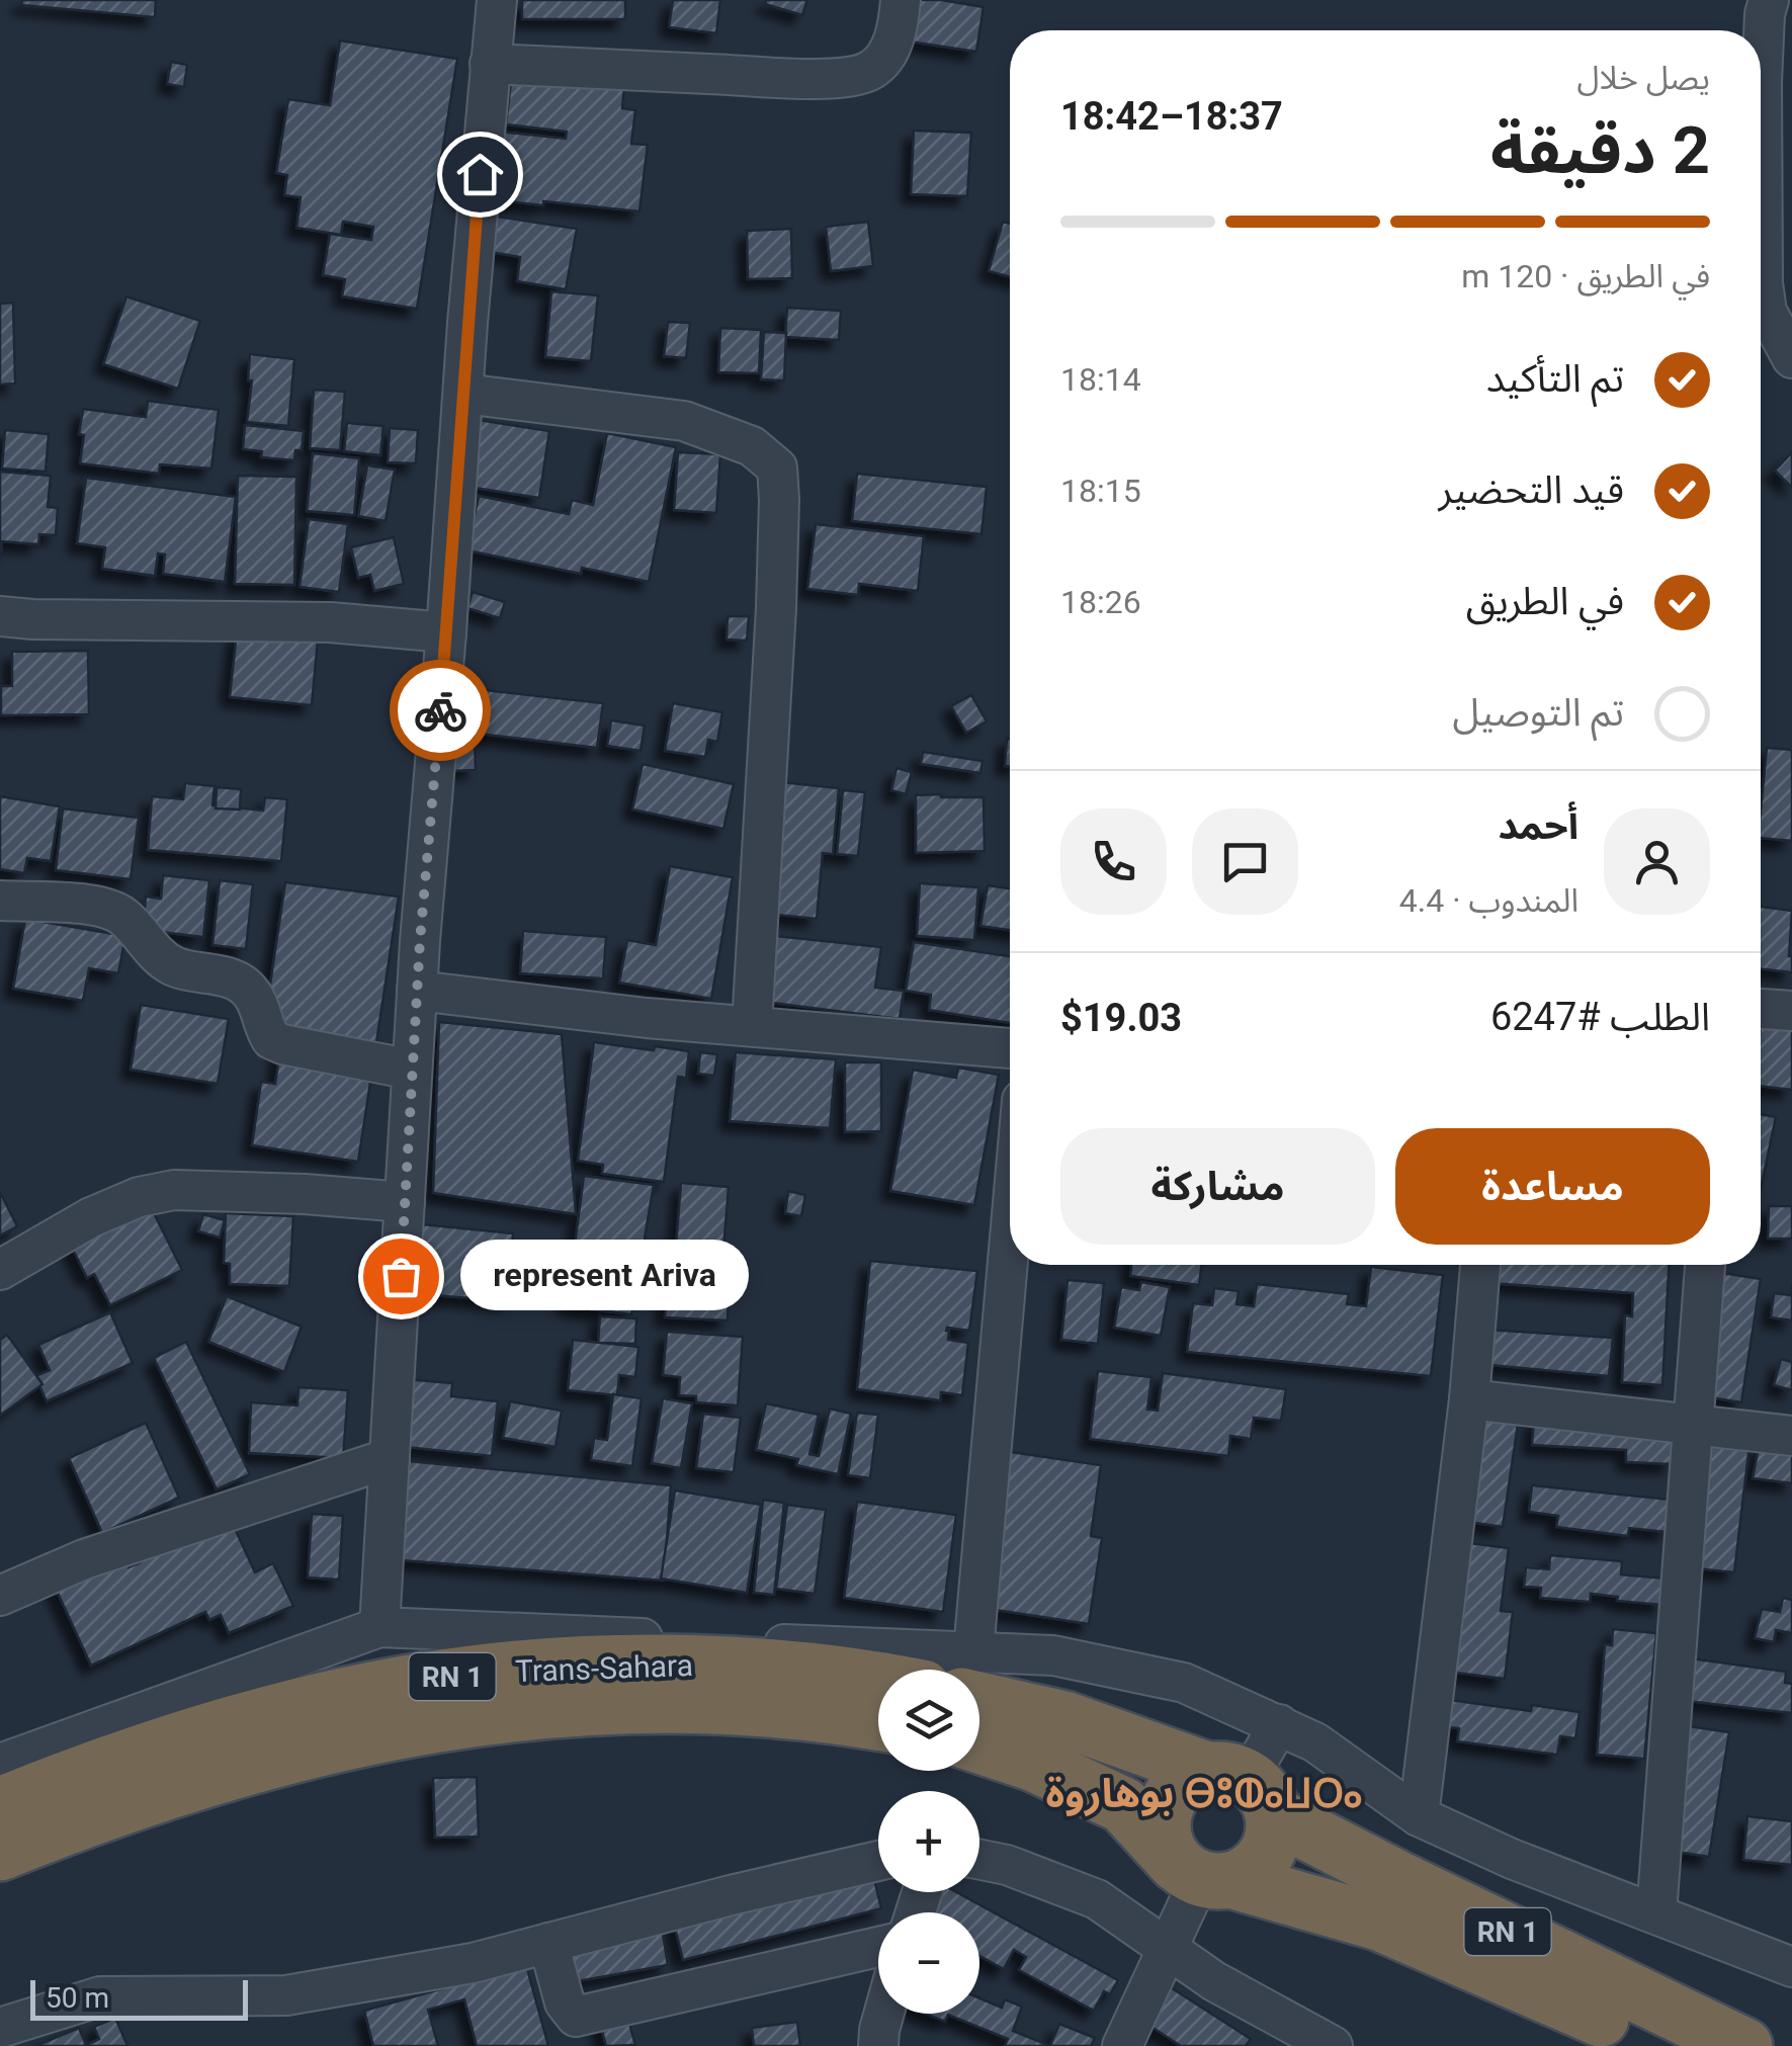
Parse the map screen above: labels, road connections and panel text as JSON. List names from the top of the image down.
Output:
{
  "streets": {
    "highway": ["Trans-Sahara", "RN 1"]
  },
  "districts": ["بوهاروة ⴱⵓⵀⴰⵡⵔⴰ"],
  "places": ["represent Ariva"],
  "scale_bar": "50 m",
  "page": {
    "heading": ["2 دقيقة", "يصل خلال", "18:37–18:42"],
    "panel": [
      "أحمد",
      "المندوب · 4.4",
      "الطلب #6247",
      "$19.03"
    ],
    "bar": "في الطريق · 120 m",
    "list": [
      ["تم التأكيد", "18:14"],
      ["قيد التحضير", "18:15"],
      ["في الطريق", "18:26"],
      "تم التوصيل"
    ],
    "buttons": ["مساعدة", "مشاركة"],
    "bubble": "represent Ariva",
    "map_buttons": ["+", "−"],
    "scale": "50 m"
  }
}
